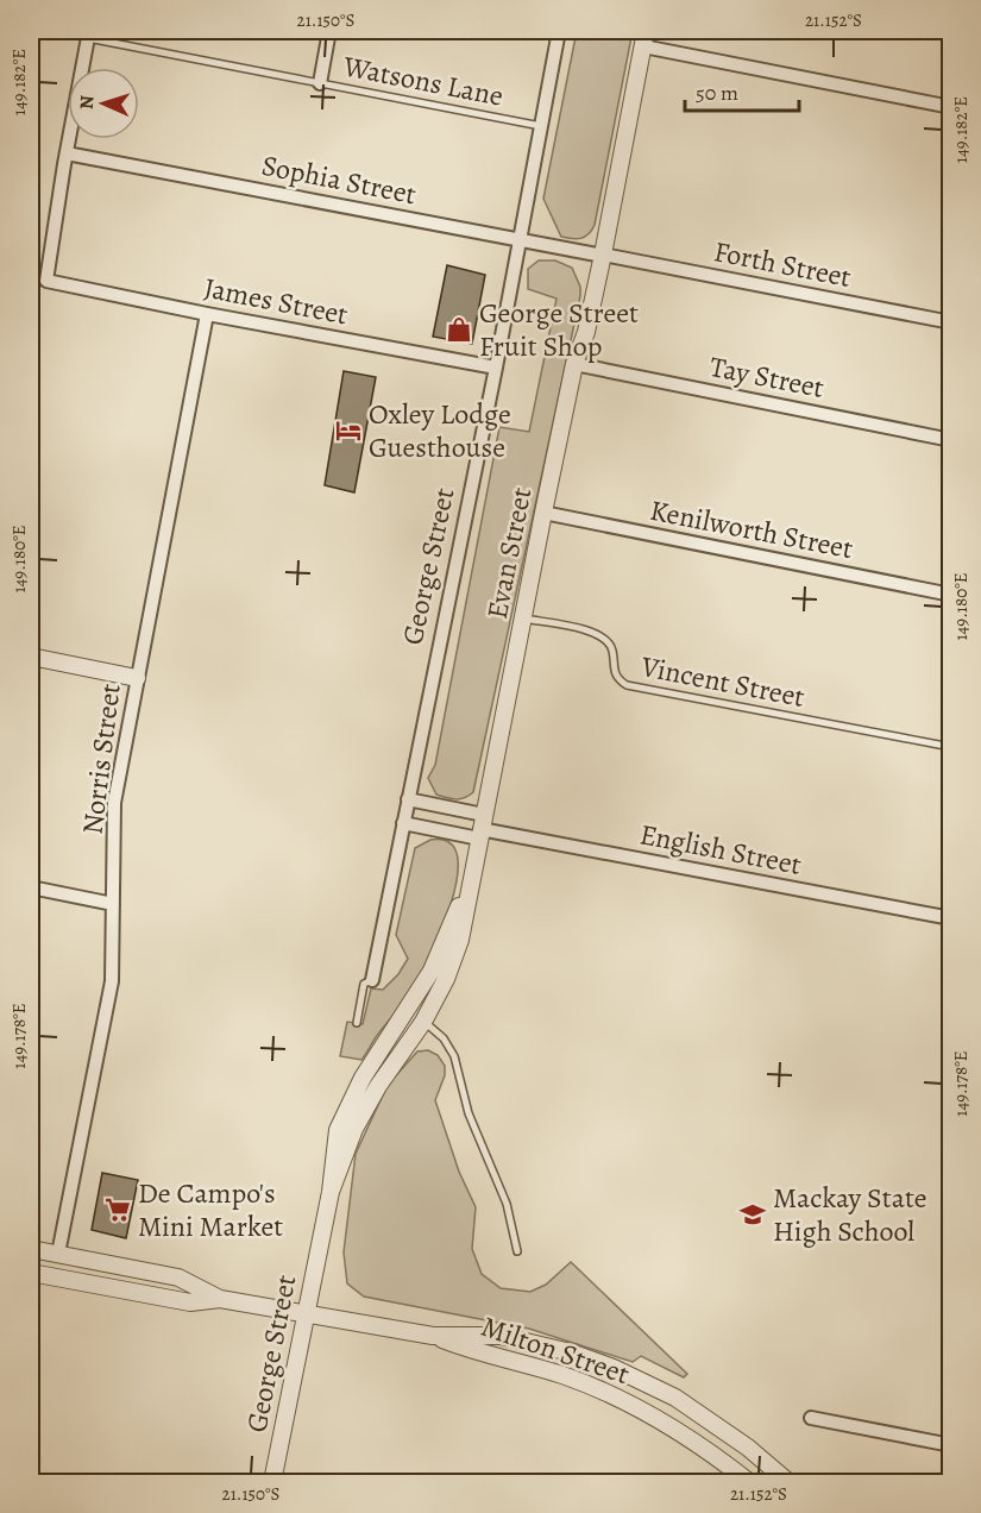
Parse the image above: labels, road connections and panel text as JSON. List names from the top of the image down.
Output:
{
  "streets": {
    "street": [
      "Sophia Street",
      "Forth Street",
      "James Street",
      "Tay Street",
      "Kenilworth Street",
      "Evan Street",
      "George Street",
      "Norris Street",
      "English Street",
      "Milton Street"
    ],
    "lane": ["Watsons Lane", "Vincent Street"]
  },
  "crossings": [
    ["Watsons Lane", "George Street"],
    ["Sophia Street", "Forth Street"],
    ["Sophia Street", "James Street"],
    ["Sophia Street", "Evan Street"],
    ["Sophia Street", "George Street"],
    ["Forth Street", "Evan Street"],
    ["James Street", "George Street"],
    ["James Street", "Norris Street"],
    ["Tay Street", "Evan Street"],
    ["Kenilworth Street", "Evan Street"],
    ["Evan Street", "George Street"],
    ["Evan Street", "Vincent Street"],
    ["Evan Street", "English Street"],
    ["George Street", "Milton Street"],
    ["Norris Street", "Milton Street"]
  ],
  "places": {
    "shop": ["George Street Fruit Shop"],
    "hotel": ["Oxley Lodge Guesthouse"],
    "supermarket": ["De Campo's Mini Market"],
    "school or university": ["Mackay State High School"]
  },
  "scale_bar": "50 m",
  "north": "left",
  "coordinates": [
    "21.150°S",
    "21.152°S",
    "149.182°E",
    "149.180°E",
    "149.178°E"
  ]
}
